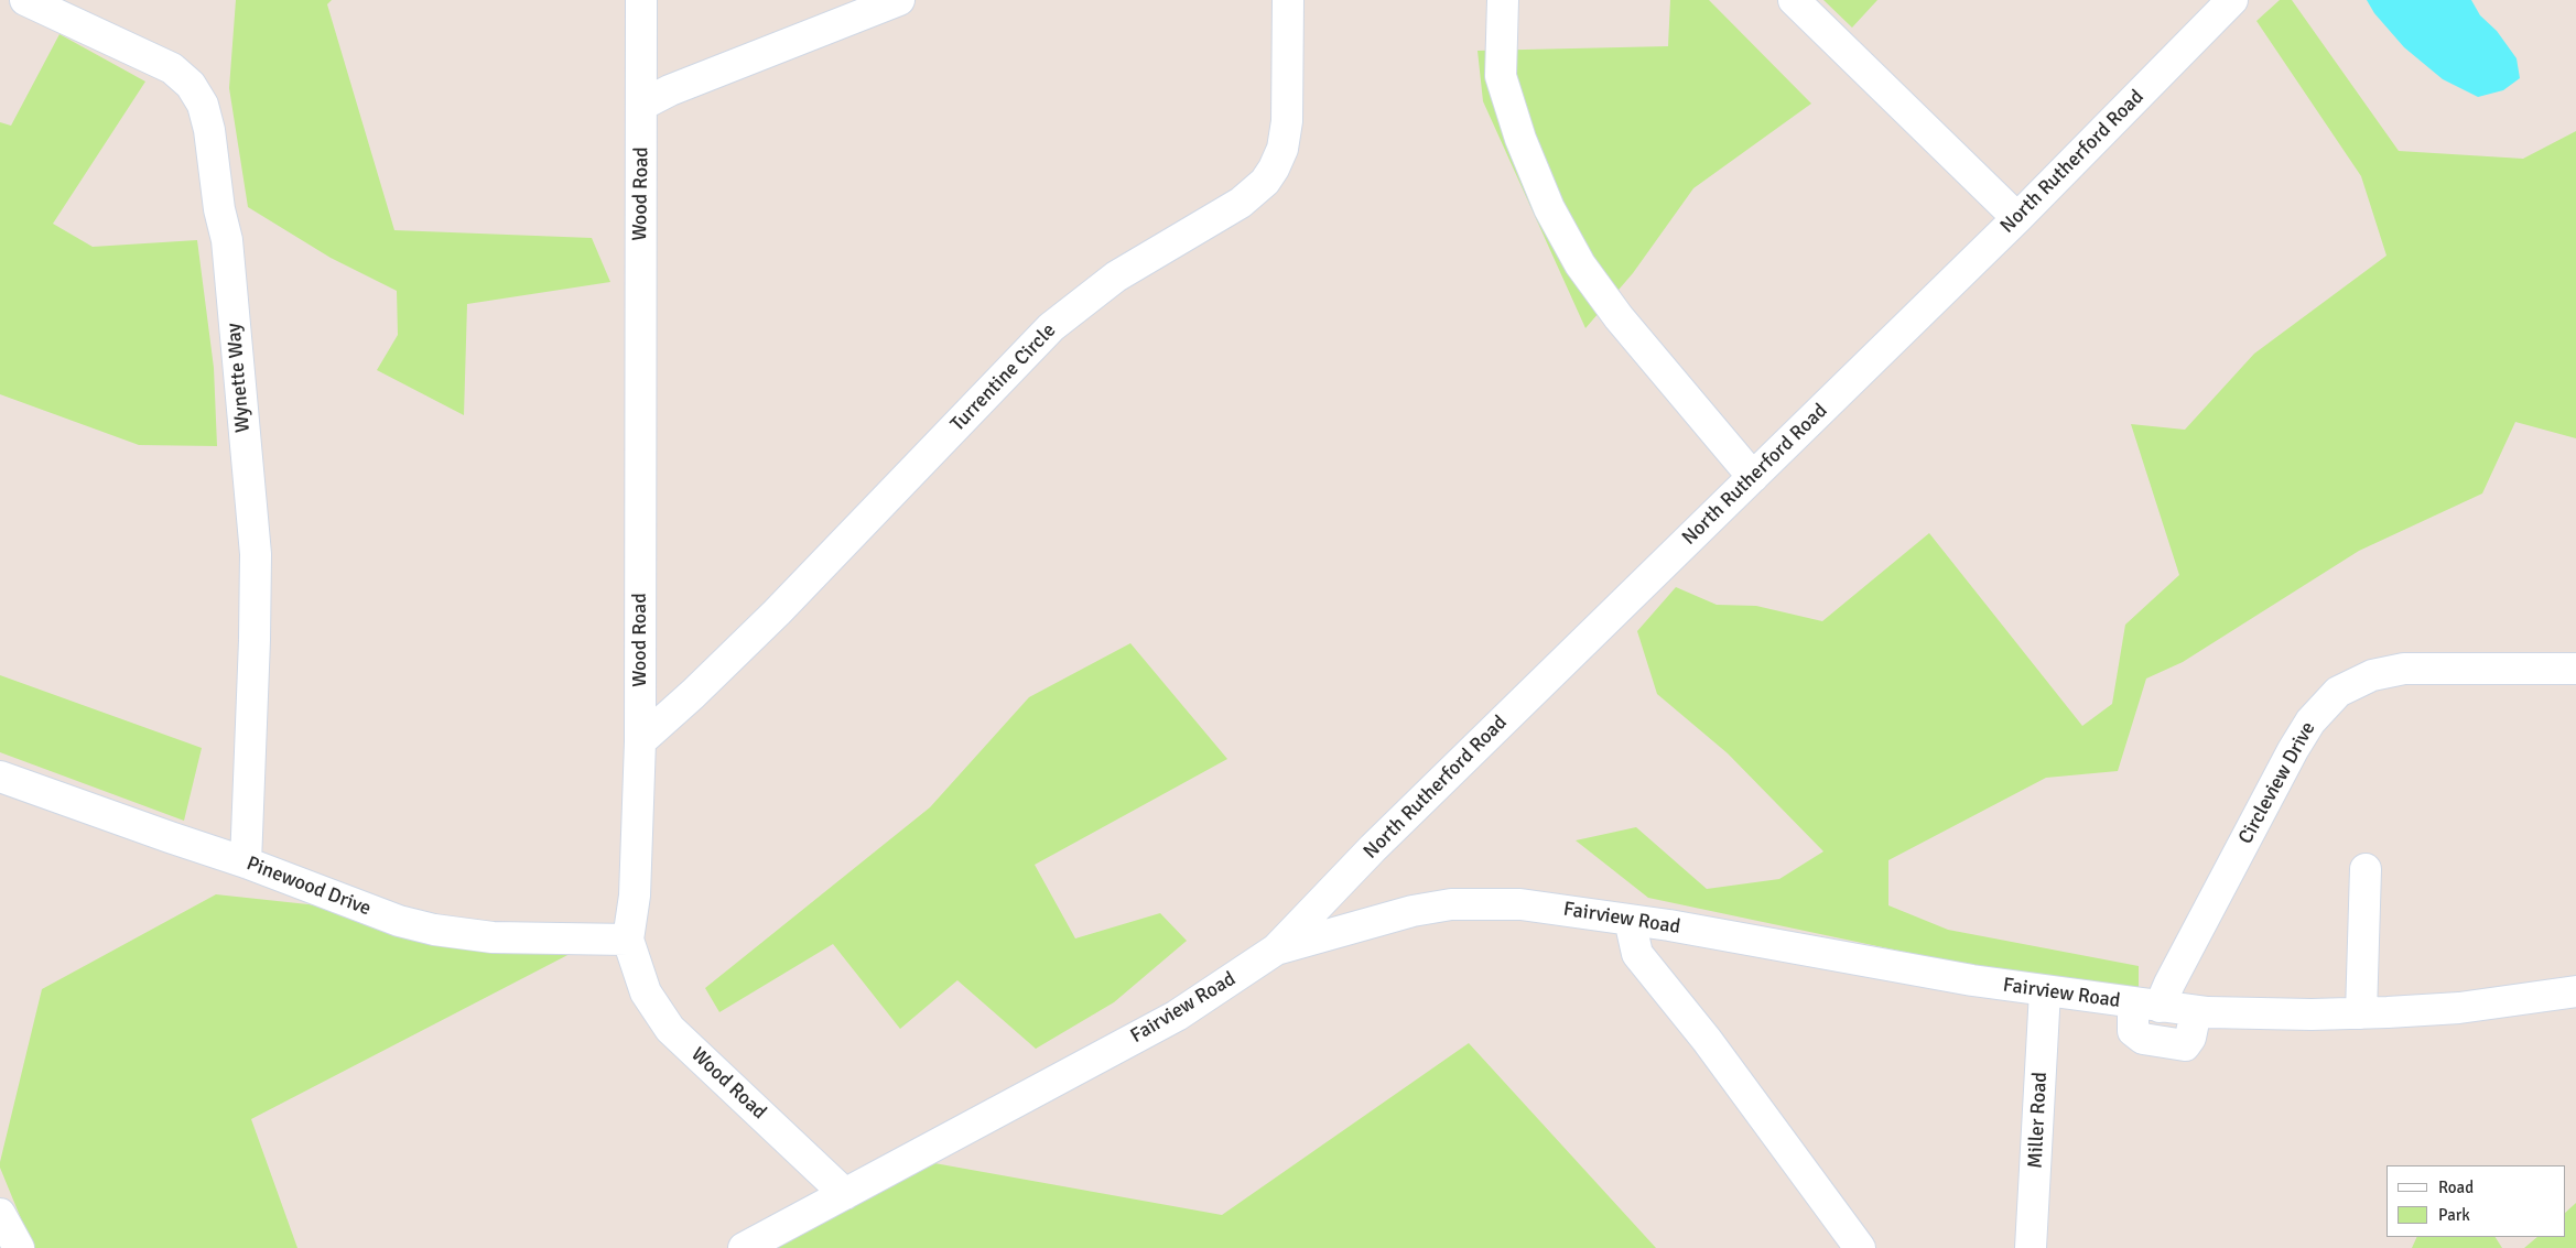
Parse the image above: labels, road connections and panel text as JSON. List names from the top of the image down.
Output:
{
  "streets": {
    "street": [
      "North Rutherford Road",
      "Wood Road",
      "Wynette Way",
      "Turrentine Circle",
      "Circleview Drive",
      "Pinewood Drive",
      "Fairview Road",
      "Miller Road"
    ]
  },
  "crossings": [
    ["North Rutherford Road", "Fairview Road"],
    ["Wood Road", "Turrentine Circle"],
    ["Wood Road", "Pinewood Drive"],
    ["Wood Road", "Fairview Road"],
    ["Wynette Way", "Pinewood Drive"],
    ["Circleview Drive", "Fairview Road"],
    ["Fairview Road", "Miller Road"]
  ],
  "legend": ["Road", "Park"]
}
